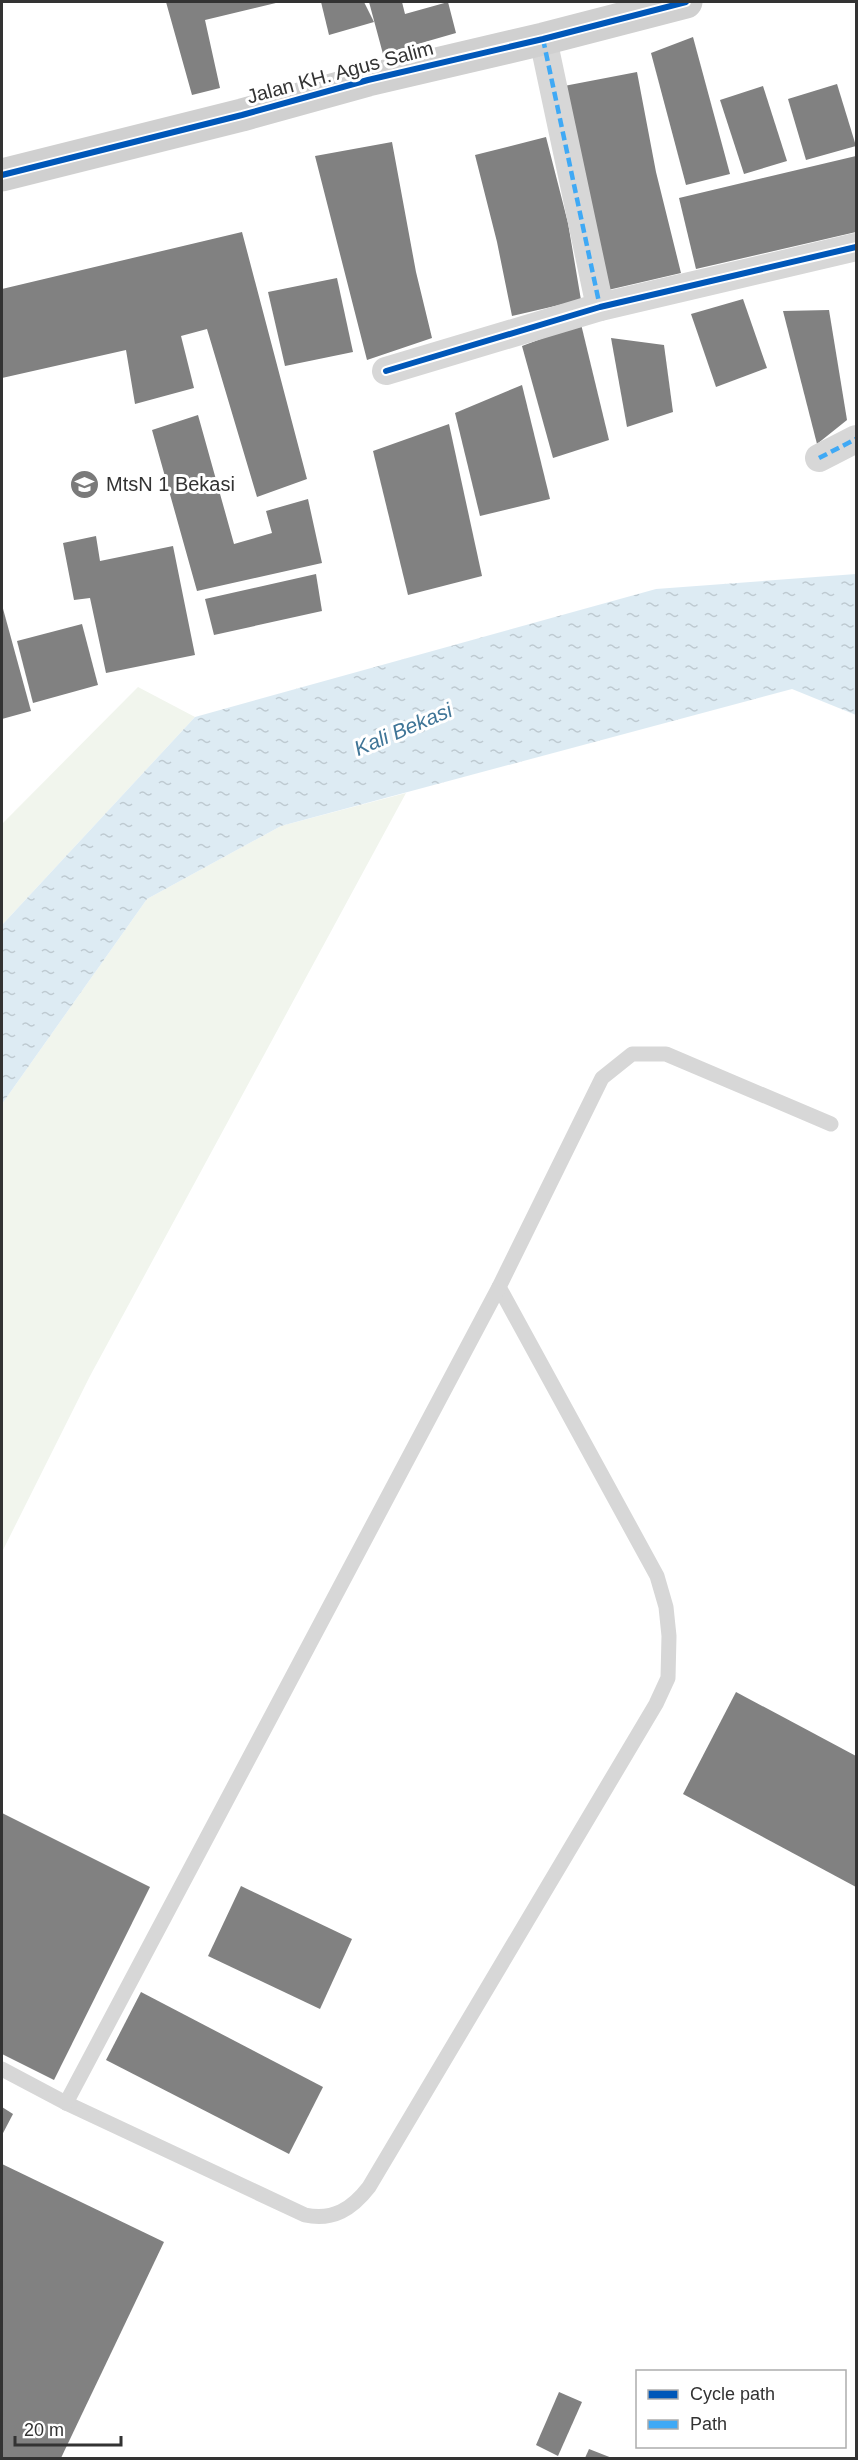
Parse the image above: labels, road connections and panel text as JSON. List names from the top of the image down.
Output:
{
  "streets": {
    "street": ["Jalan KH. Agus Salim"]
  },
  "water": ["Kali Bekasi"],
  "places": {
    "school or university": ["MtsN 1 Bekasi"]
  },
  "legend": ["Cycle path", "Path"],
  "scale_bar": "20 m"
}
